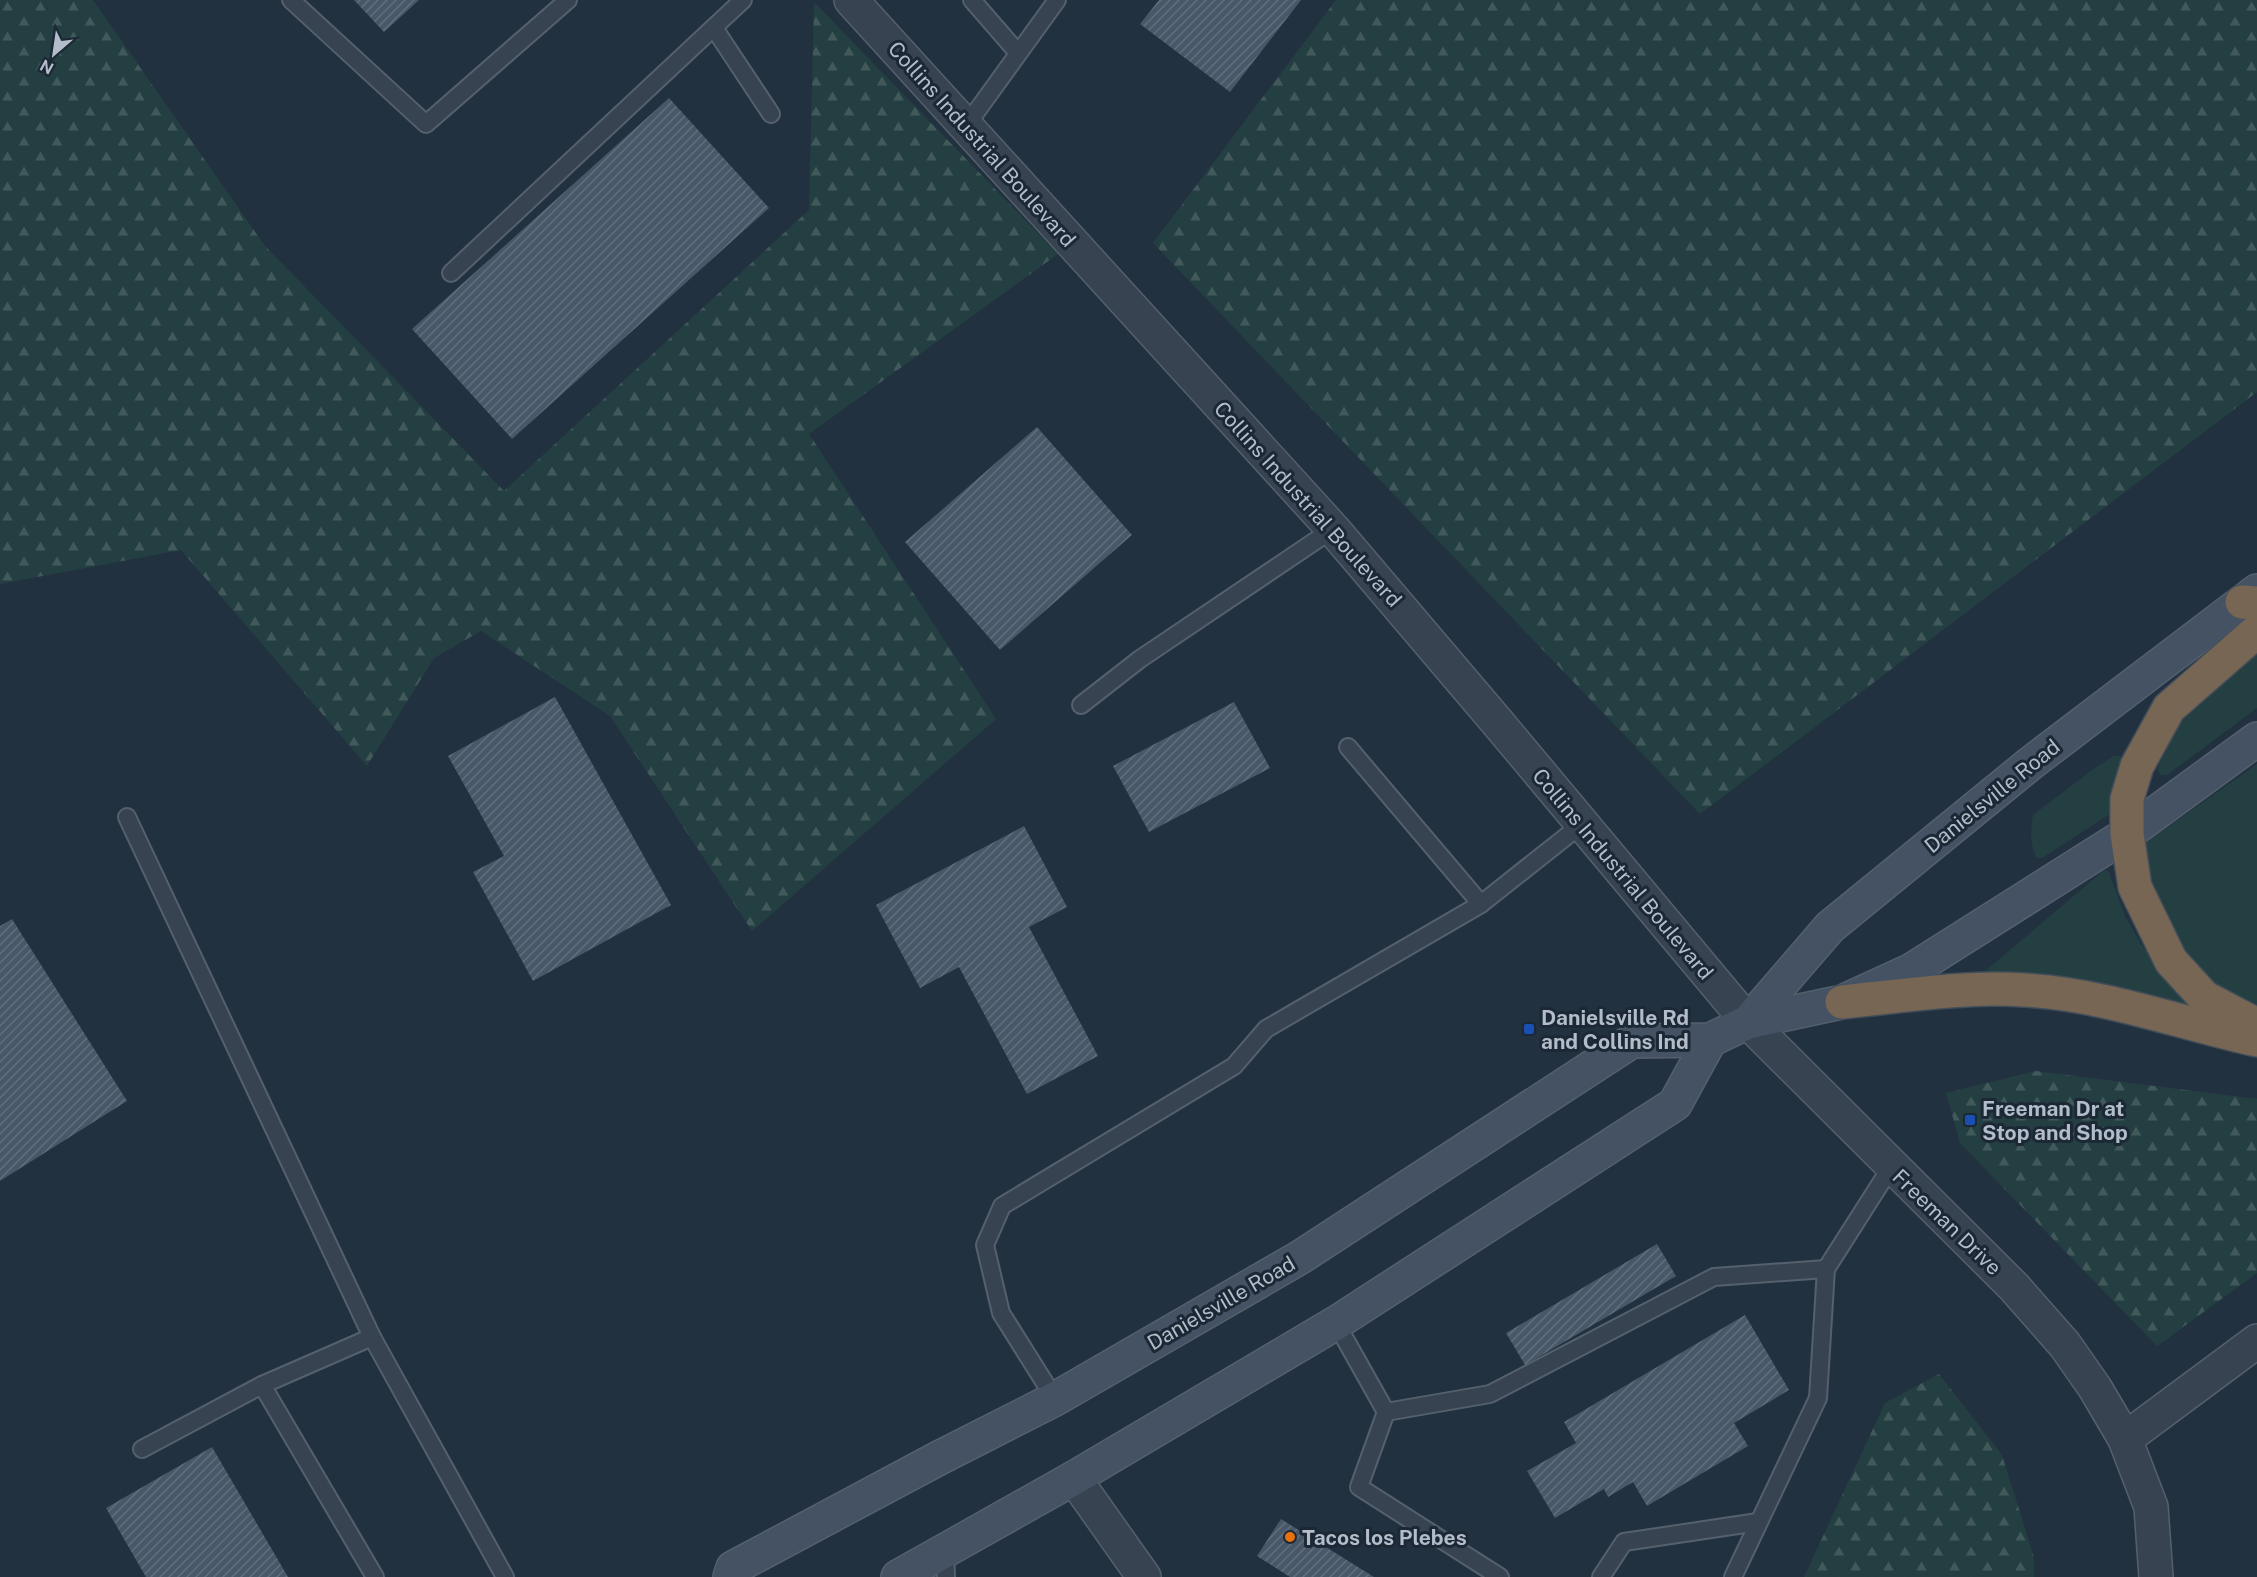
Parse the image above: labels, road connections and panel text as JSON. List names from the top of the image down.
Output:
{
  "streets": {
    "main road": ["Danielsville Road"],
    "street": ["Collins Industrial Boulevard", "Freeman Drive"]
  },
  "crossings": [
    ["Collins Industrial Boulevard", "Danielsville Road"],
    ["Collins Industrial Boulevard", "Freeman Drive"],
    ["Danielsville Road", "Freeman Drive"]
  ],
  "places": {
    "transit": ["Danielsville Rd and Collins Ind", "Freeman Dr at Stop and Shop"],
    "other": ["Tacos los Plebes"]
  },
  "north": "bottom left"
}
